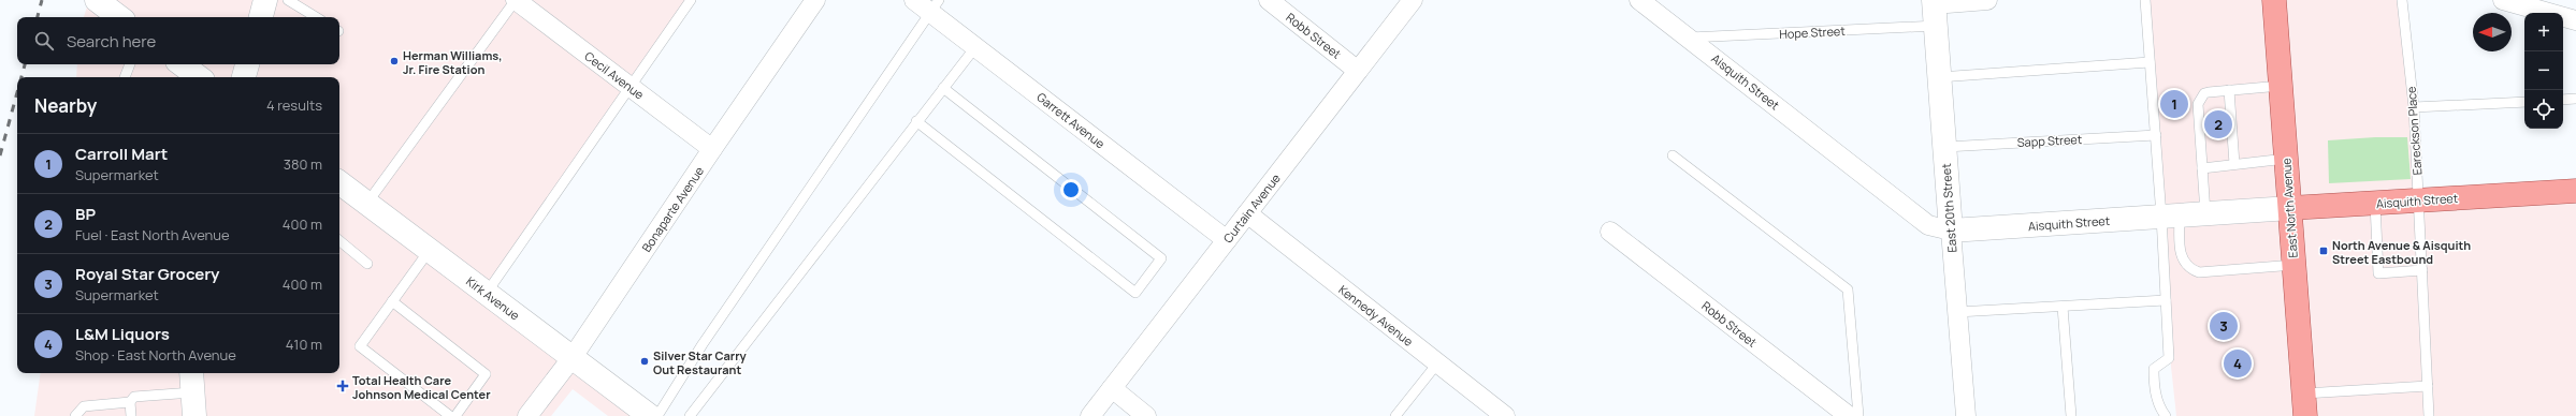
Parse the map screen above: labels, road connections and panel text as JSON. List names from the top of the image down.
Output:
{
  "streets": {
    "main road": ["Aisquith Street", "East North Avenue"],
    "street": [
      "Hope Street",
      "Robb Street",
      "Cecil Avenue",
      "Garrett Avenue",
      "Curtain Avenue",
      "East 20th Street",
      "Bonaparte Avenue",
      "Kirk Avenue",
      "Kennedy Avenue"
    ],
    "lane": ["Eareckson Place", "Sapp Street"]
  },
  "crossings": [
    ["Hope Street", "Aisquith Street"],
    ["Hope Street", "East 20th Street"],
    ["Robb Street", "Curtain Avenue"],
    ["Cecil Avenue", "Bonaparte Avenue"],
    ["Aisquith Street", "Eareckson Place"],
    ["Aisquith Street", "East 20th Street"],
    ["Aisquith Street", "East North Avenue"],
    ["Garrett Avenue", "Curtain Avenue"],
    ["Sapp Street", "East 20th Street"],
    ["Curtain Avenue", "Kennedy Avenue"],
    ["Bonaparte Avenue", "Kirk Avenue"]
  ],
  "places": {
    "other": ["Herman Williams, Jr. Fire Station", "Silver Star Carry Out Restaurant"],
    "transit": ["North Avenue & Aisquith Street Eastbound"],
    "health": ["Total Health Care Johnson Medical Center"]
  },
  "north": "left",
  "page": {
    "map_buttons": ["+", "−"],
    "search": "Search here",
    "heading": ["Nearby", "4 results"],
    "pins": [
      "1",
      "2",
      "3",
      "4"
    ],
    "list": [
      {
        "mark": "1",
        "name": "Carroll Mart",
        "note": "Supermarket",
        "value": "380 m"
      },
      {
        "mark": "2",
        "name": "BP",
        "note": "Fuel · East North Avenue",
        "value": "400 m"
      },
      {
        "mark": "3",
        "name": "Royal Star Grocery",
        "note": "Supermarket",
        "value": "400 m"
      },
      {
        "mark": "4",
        "name": "L&M Liquors",
        "note": "Shop · East North Avenue",
        "value": "410 m"
      }
    ]
  }
}
